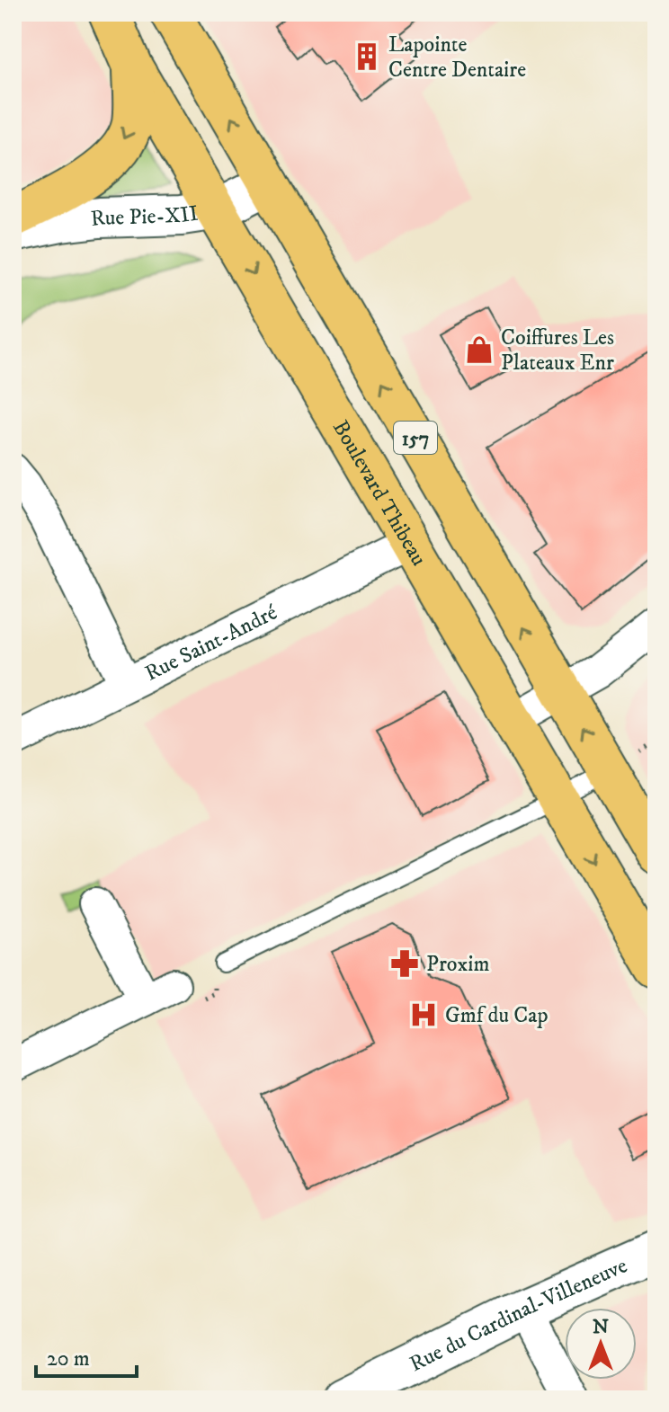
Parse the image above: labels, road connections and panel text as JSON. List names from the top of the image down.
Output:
{
  "streets": {
    "main road": ["157", "Boulevard Thibeau"],
    "street": ["Rue Pie-XII", "Rue Saint-André", "Rue du Cardinal-Villeneuve"]
  },
  "crossings": [
    ["Rue Pie-XII", "157"],
    ["Rue Pie-XII", "Boulevard Thibeau"],
    ["Boulevard Thibeau", "Rue Saint-André"]
  ],
  "places": {
    "building": ["Lapointe Centre Dentaire"],
    "shop": ["Coiffures Les Plateaux Enr"],
    "pharmacy": ["Proxim"],
    "hospital": ["Gmf du Cap"]
  },
  "scale_bar": "20 m",
  "north": "top"
}
